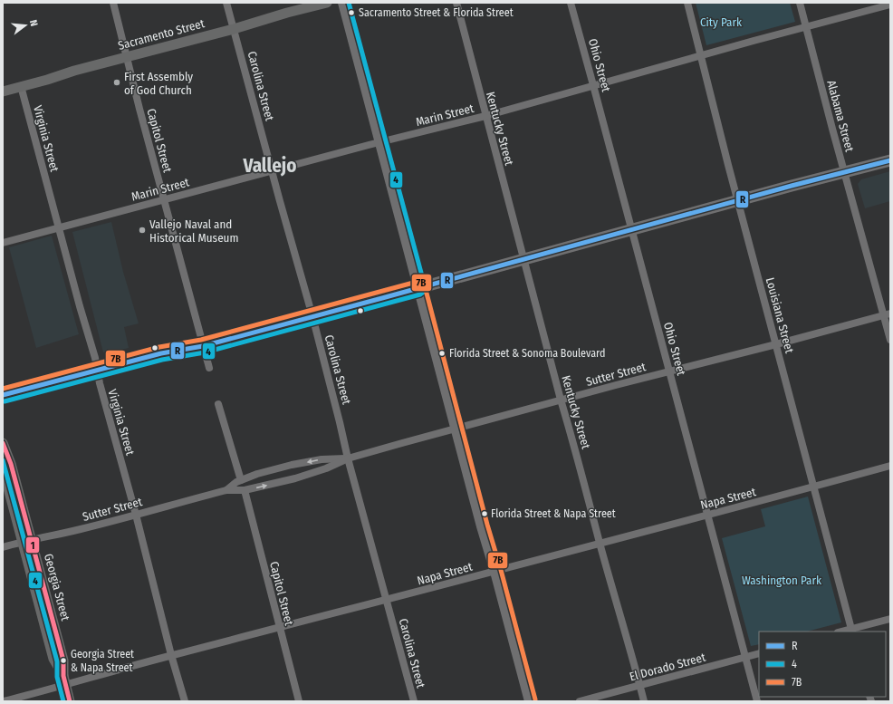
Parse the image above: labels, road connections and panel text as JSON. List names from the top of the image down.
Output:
{
  "streets": {
    "main road": ["Sacramento Street", "Georgia Street"],
    "street": [
      "Ohio Street",
      "Carolina Street",
      "Marin Street",
      "Alabama Street",
      "Kentucky Street",
      "Virginia Street",
      "Capitol Street",
      "Louisiana Street",
      "Sutter Street",
      "Napa Street",
      "El Dorado Street"
    ]
  },
  "crossings": [
    ["Sacramento Street", "Carolina Street"],
    ["Sacramento Street", "Virginia Street"],
    ["Sacramento Street", "Capitol Street"],
    ["Ohio Street", "Marin Street"],
    ["Ohio Street", "Sutter Street"],
    ["Ohio Street", "Napa Street"],
    ["Ohio Street", "El Dorado Street"],
    ["Carolina Street", "Marin Street"],
    ["Carolina Street", "Sutter Street"],
    ["Carolina Street", "Napa Street"],
    ["Marin Street", "Alabama Street"],
    ["Marin Street", "Kentucky Street"],
    ["Marin Street", "Virginia Street"],
    ["Marin Street", "Capitol Street"],
    ["Marin Street", "Louisiana Street"],
    ["Alabama Street", "Sutter Street"],
    ["Kentucky Street", "Sutter Street"],
    ["Kentucky Street", "Napa Street"],
    ["Kentucky Street", "El Dorado Street"],
    ["Virginia Street", "Sutter Street"],
    ["Virginia Street", "Napa Street"],
    ["Capitol Street", "Sutter Street"],
    ["Capitol Street", "Napa Street"],
    ["Louisiana Street", "Sutter Street"],
    ["Louisiana Street", "Napa Street"],
    ["Sutter Street", "Georgia Street"],
    ["Napa Street", "Georgia Street"]
  ],
  "districts": ["Vallejo"],
  "parks": ["City Park", "Washington Park"],
  "places": [
    "Sacramento Street & Florida Street",
    "First Assembly of God Church",
    "Vallejo Naval and Historical Museum",
    "Florida Street & Sonoma Boulevard",
    "Florida Street & Napa Street",
    "Georgia Street & Napa Street"
  ],
  "lines": [
    "transit line 4",
    "transit line R",
    "transit line 7B",
    "transit line 1"
  ],
  "legend": ["R", "4", "7B"],
  "north": "right"
}
